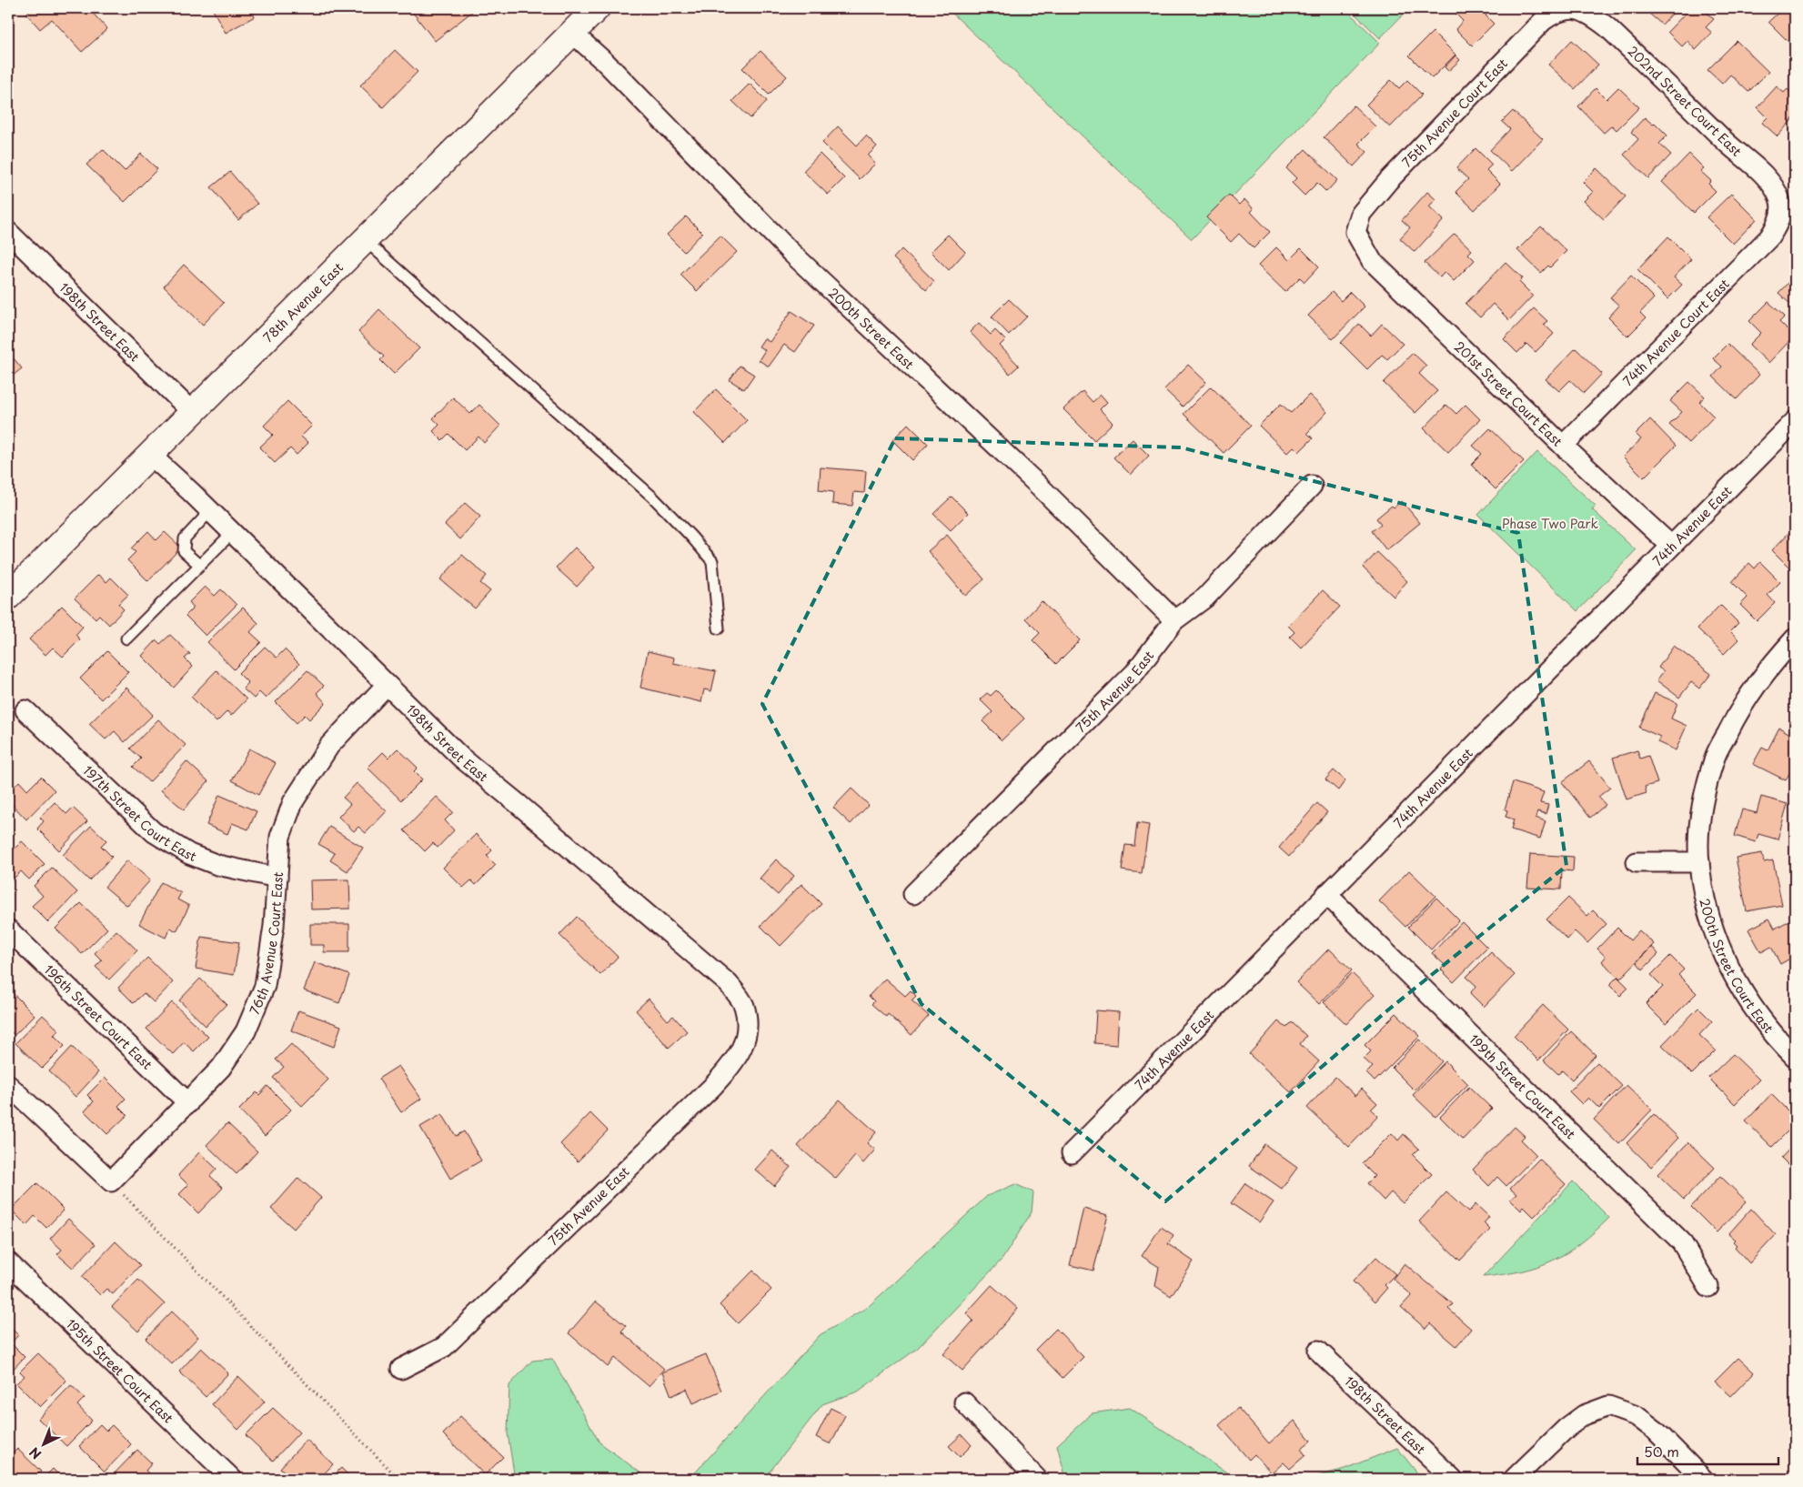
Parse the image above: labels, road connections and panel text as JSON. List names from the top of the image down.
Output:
{
  "streets": {
    "street": [
      "202nd Street Court East",
      "75th Avenue Court East",
      "78th Avenue East",
      "198th Street East",
      "200th Street East",
      "74th Avenue Court East",
      "201st Street Court East",
      "74th Avenue East",
      "75th Avenue East",
      "197th Street Court East",
      "76th Avenue Court East",
      "200th Street Court East",
      "196th Street Court East",
      "199th Street Court East",
      "195th Street Court East"
    ]
  },
  "crossings": [
    ["202nd Street Court East", "75th Avenue Court East"],
    ["202nd Street Court East", "74th Avenue Court East"],
    ["75th Avenue Court East", "201st Street Court East"],
    ["78th Avenue East", "198th Street East"],
    ["78th Avenue East", "200th Street East"],
    ["198th Street East", "75th Avenue East"],
    ["198th Street East", "76th Avenue Court East"],
    ["200th Street East", "75th Avenue East"],
    ["74th Avenue Court East", "201st Street Court East"],
    ["201st Street Court East", "74th Avenue East"],
    ["74th Avenue East", "199th Street Court East"],
    ["197th Street Court East", "76th Avenue Court East"],
    ["76th Avenue Court East", "196th Street Court East"]
  ],
  "parks": ["Phase Two Park"],
  "scale_bar": "50 m",
  "north": "bottom left"
}
